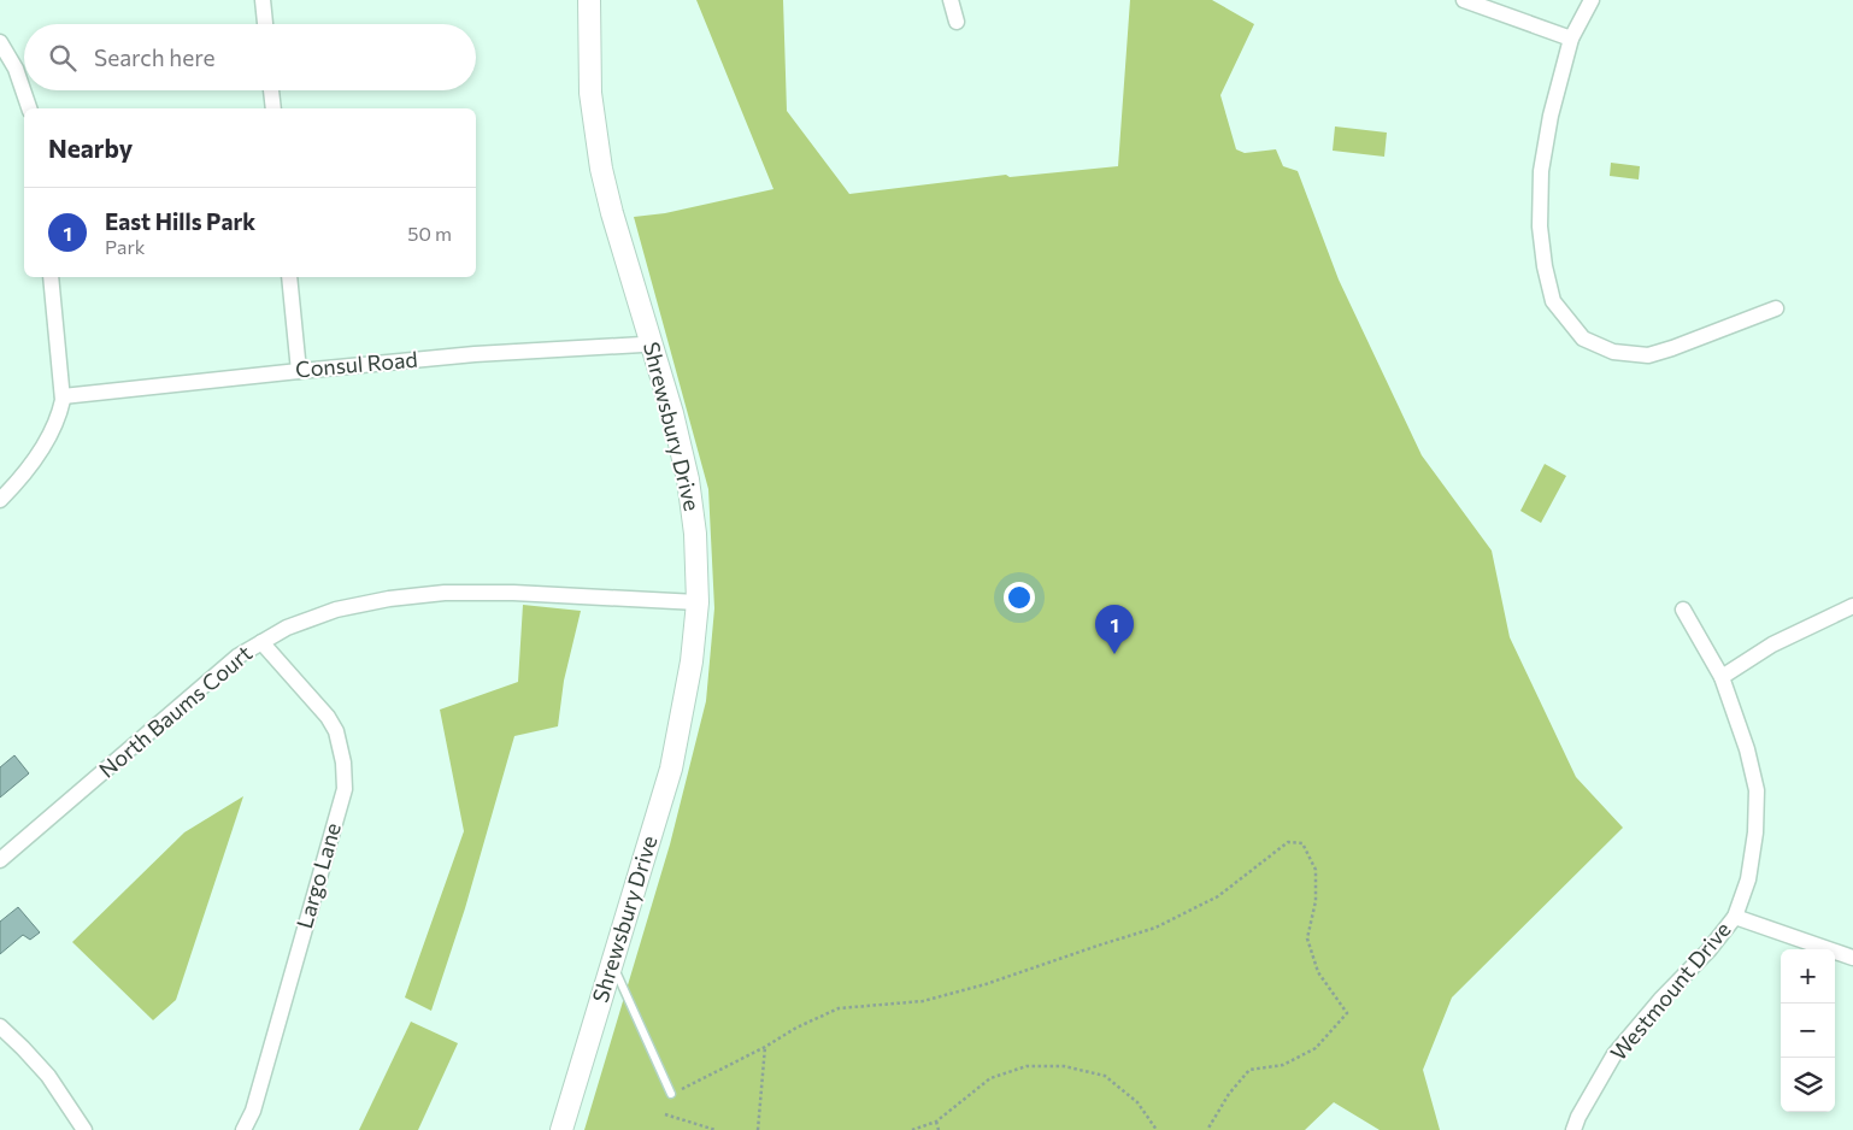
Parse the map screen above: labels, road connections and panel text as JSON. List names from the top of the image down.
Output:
{
  "streets": {
    "main road": ["Shrewsbury Drive"],
    "street": [
      "Consul Road",
      "North Baums Court",
      "Largo Lane",
      "Westmount Drive"
    ]
  },
  "crossings": [
    ["Consul Road", "Shrewsbury Drive"],
    ["Shrewsbury Drive", "North Baums Court"],
    ["North Baums Court", "Largo Lane"]
  ],
  "page": {
    "search": "Search here",
    "heading": "Nearby",
    "list": [
      {
        "mark": "1",
        "name": "East Hills Park",
        "note": "Park",
        "value": "50 m"
      }
    ],
    "pins": "1",
    "map_buttons": ["+", "−"]
  }
}
